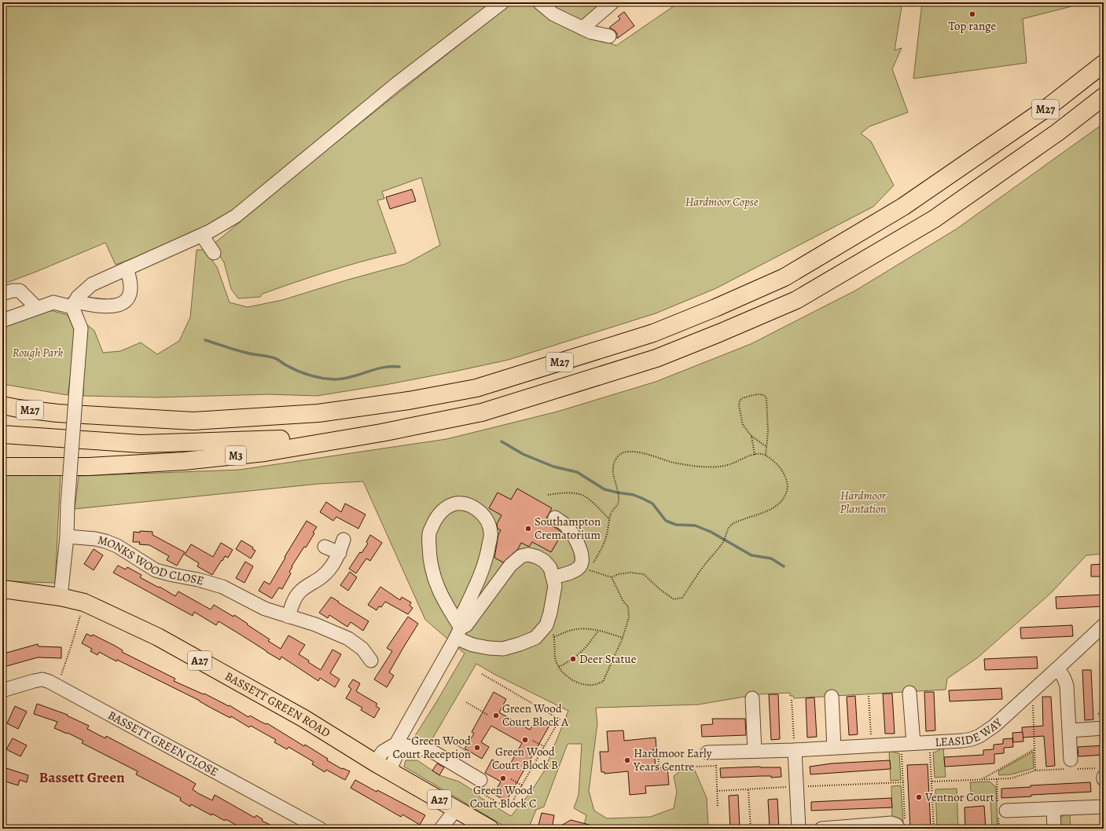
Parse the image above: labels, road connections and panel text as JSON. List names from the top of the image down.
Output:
{
  "streets": {
    "main road": [
      "M27",
      "M3",
      "A27",
      "BASSETT GREEN ROAD"
    ],
    "street": ["MONKS WOOD CLOSE", "LEASIDE WAY", "BASSETT GREEN CLOSE"]
  },
  "crossings": [
    ["M27", "M3"]
  ],
  "districts": ["Bassett Green"],
  "parks": ["Hardmoor Copse", "Rough Park", "Hardmoor Plantation"],
  "places": [
    "Top range",
    "Southampton Crematorium",
    "Deer Statue",
    "Green Wood Court Block A",
    "Green Wood Court Block B",
    "Green Wood Court Reception",
    "Hardmoor Early Years Centre",
    "Green Wood Court Block C",
    "Ventnor Court"
  ]
}
